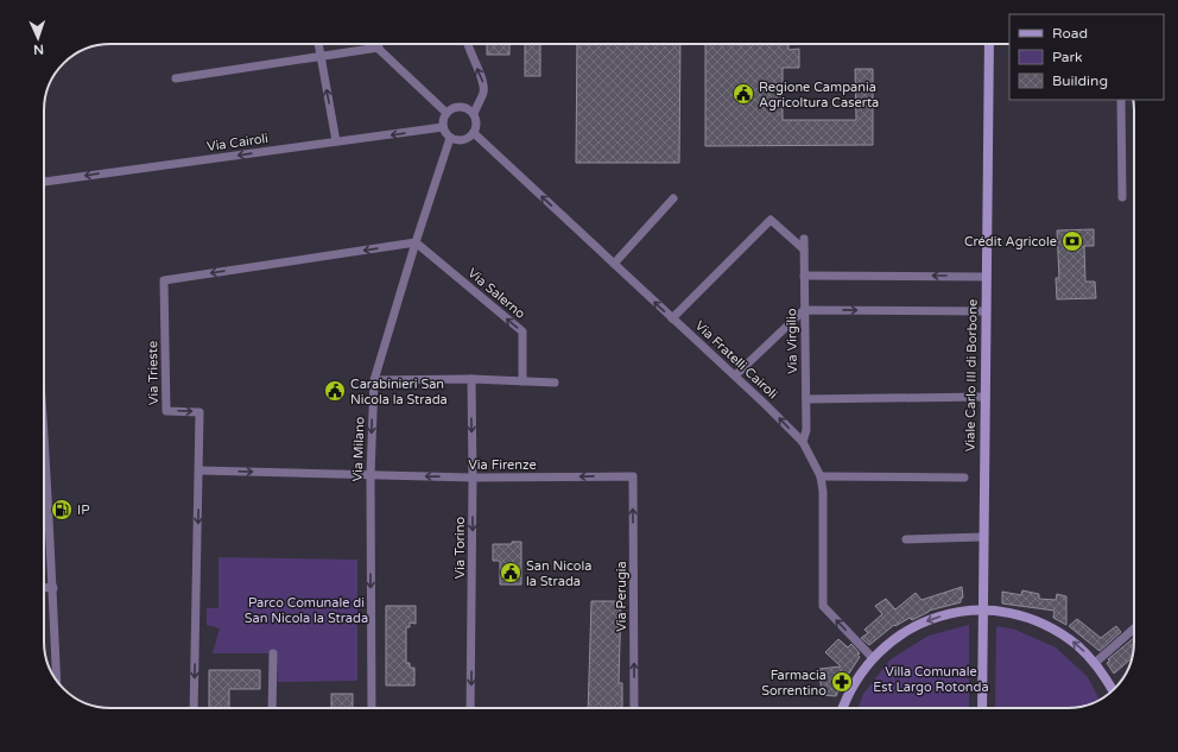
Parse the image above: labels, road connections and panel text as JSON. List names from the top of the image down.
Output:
{
  "streets": {
    "main road": ["Viale Carlo III di Borbone"],
    "street": [
      "Via Cairoli",
      "Via Salerno",
      "Via Virgilio",
      "Via Fratelli Cairoli",
      "Via Trieste",
      "Via Milano",
      "Via Firenze",
      "Via Torino",
      "Via Perugia"
    ]
  },
  "crossings": [
    ["Via Cairoli", "Via Fratelli Cairoli"],
    ["Via Cairoli", "Via Milano"],
    ["Via Salerno", "Via Trieste"],
    ["Via Salerno", "Via Milano"],
    ["Via Virgilio", "Via Fratelli Cairoli"],
    ["Via Fratelli Cairoli", "Via Milano"],
    ["Via Trieste", "Via Milano"],
    ["Via Trieste", "Via Firenze"],
    ["Via Milano", "Via Firenze"],
    ["Via Firenze", "Via Torino"],
    ["Via Firenze", "Via Perugia"]
  ],
  "one_way": [
    "Via Cairoli",
    "Via Salerno",
    "Via Fratelli Cairoli",
    "Via Milano",
    "Via Torino",
    "Via Perugia"
  ],
  "parks": ["Parco Comunale di San Nicola la Strada", "Villa Comunale Est Largo Rotonda"],
  "places": {
    "public building": ["Regione Campania Agricoltura Caserta", "Carabinieri San Nicola la Strada", "San Nicola la Strada"],
    "bank": ["Crédit Agricole"],
    "fuel station": ["IP"],
    "pharmacy": ["Farmacia Sorrentino"]
  },
  "legend": ["Road", "Park", "Building"],
  "north": "bottom"
}
